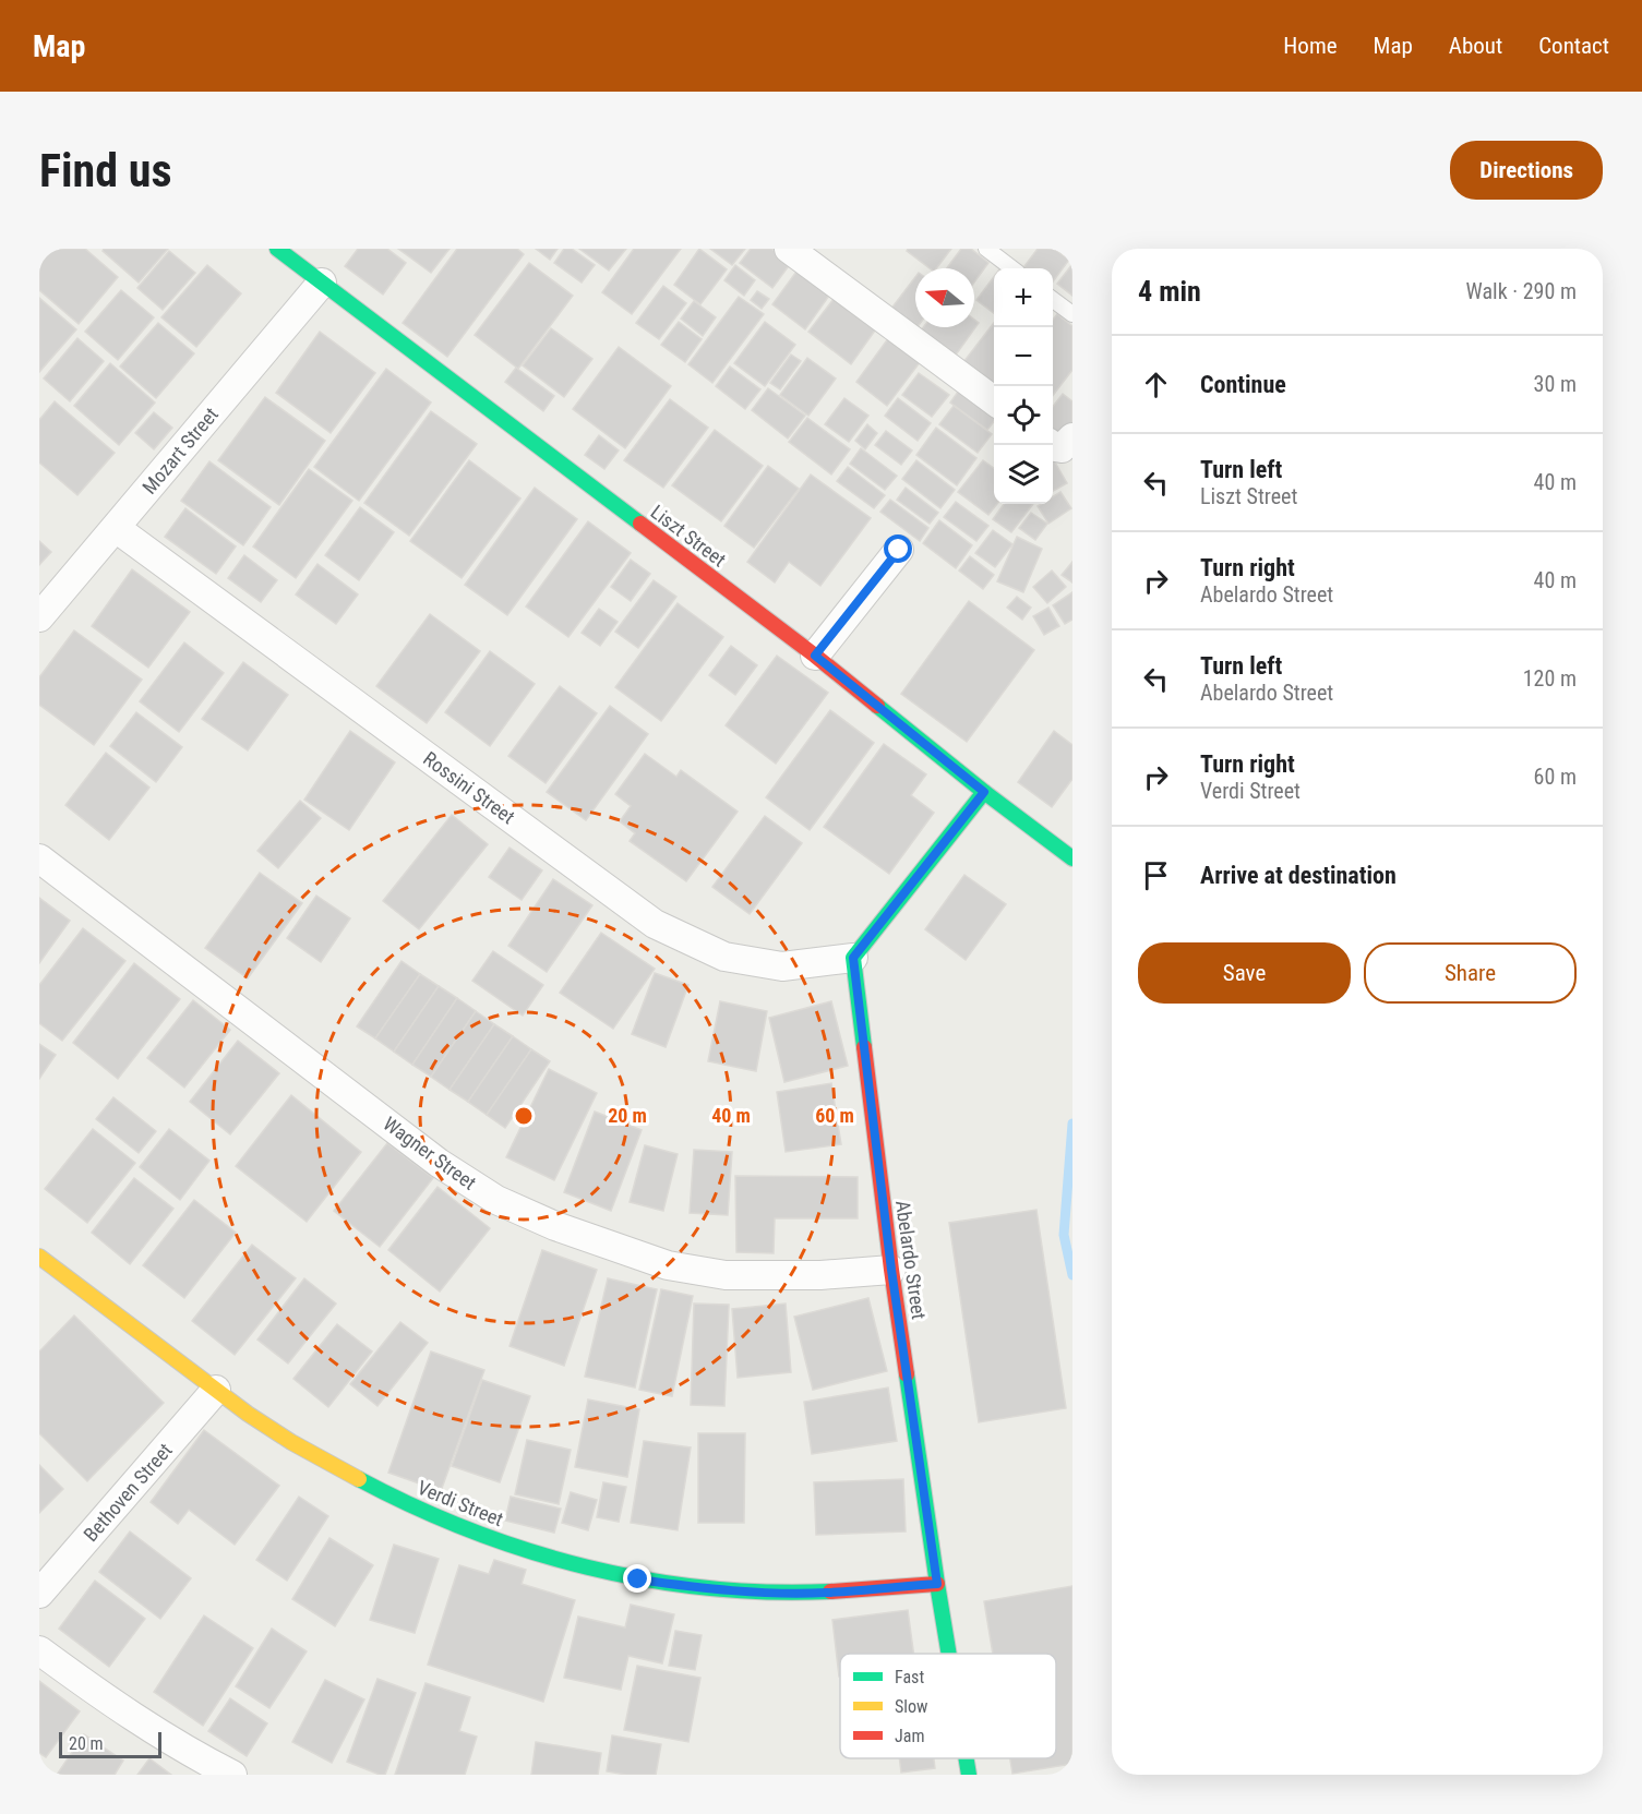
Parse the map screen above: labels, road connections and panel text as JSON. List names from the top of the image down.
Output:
{
  "streets": {
    "street": [
      "Mozart Street",
      "Liszt Street",
      "Rossini Street",
      "Wagner Street",
      "Abelardo Street",
      "Bethoven Street",
      "Verdi Street"
    ]
  },
  "crossings": [
    ["Mozart Street", "Liszt Street"],
    ["Mozart Street", "Rossini Street"],
    ["Rossini Street", "Abelardo Street"],
    ["Wagner Street", "Abelardo Street"],
    ["Abelardo Street", "Verdi Street"],
    ["Bethoven Street", "Verdi Street"]
  ],
  "legend": ["Fast", "Slow", "Jam"],
  "scale_bar": "20 m",
  "north": "left",
  "page": {
    "header": "Map",
    "nav": [
      "Home",
      "Map",
      "About",
      "Contact"
    ],
    "buttons": [
      "Directions",
      ["Save", "Share"]
    ],
    "title": "Find us",
    "heading": ["4 min", "Walk · 290 m"],
    "map_buttons": ["+", "−"],
    "list": [
      ["Continue", "30 m"],
      ["Turn left", "Liszt Street", "40 m"],
      ["Turn right", "Abelardo Street", "40 m"],
      ["Turn left", "Abelardo Street", "120 m"],
      ["Turn right", "Verdi Street", "60 m"],
      "Arrive at destination"
    ],
    "scale": "20 m"
  },
  "rings": ["20 m", "40 m", "60 m"]
}
